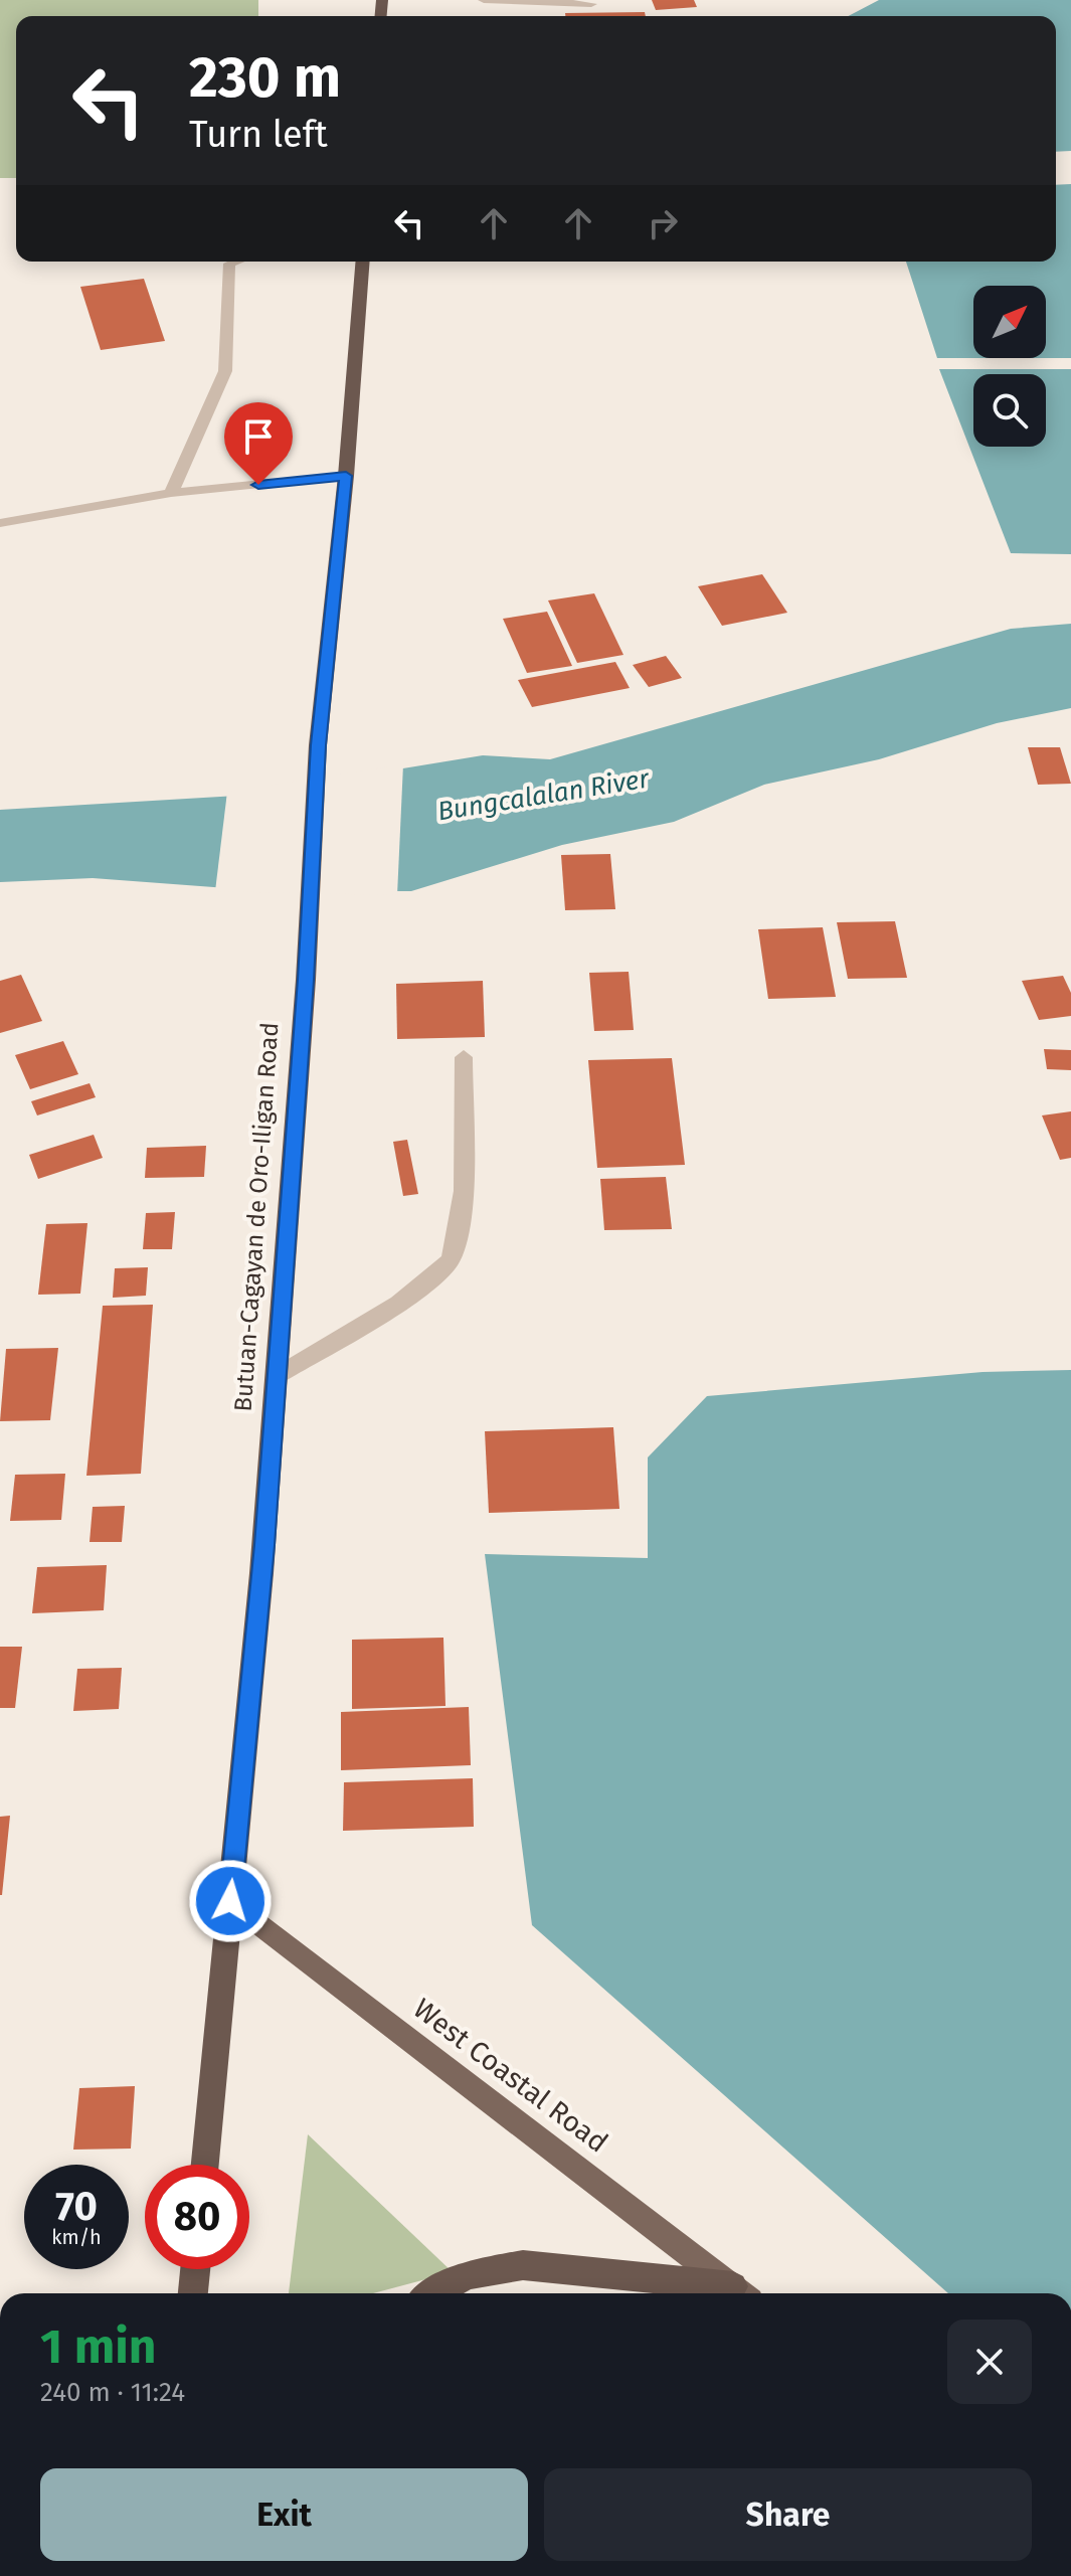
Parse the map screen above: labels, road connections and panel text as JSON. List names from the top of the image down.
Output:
{
  "streets": {
    "highway": ["Butuan-Cagayan de Oro-Iligan Road"],
    "main road": ["West Coastal Road"]
  },
  "crossings": [
    ["Butuan-Cagayan de Oro-Iligan Road", "West Coastal Road"]
  ],
  "water": ["Bungcalalan River"],
  "north": "top right",
  "page": {
    "turn": ["230 m", "Turn left"],
    "speed": "70 km/h",
    "limit": "80",
    "heading": ["1 min", "240 m · 11:24"],
    "buttons": ["Exit", "Share"]
  }
}
